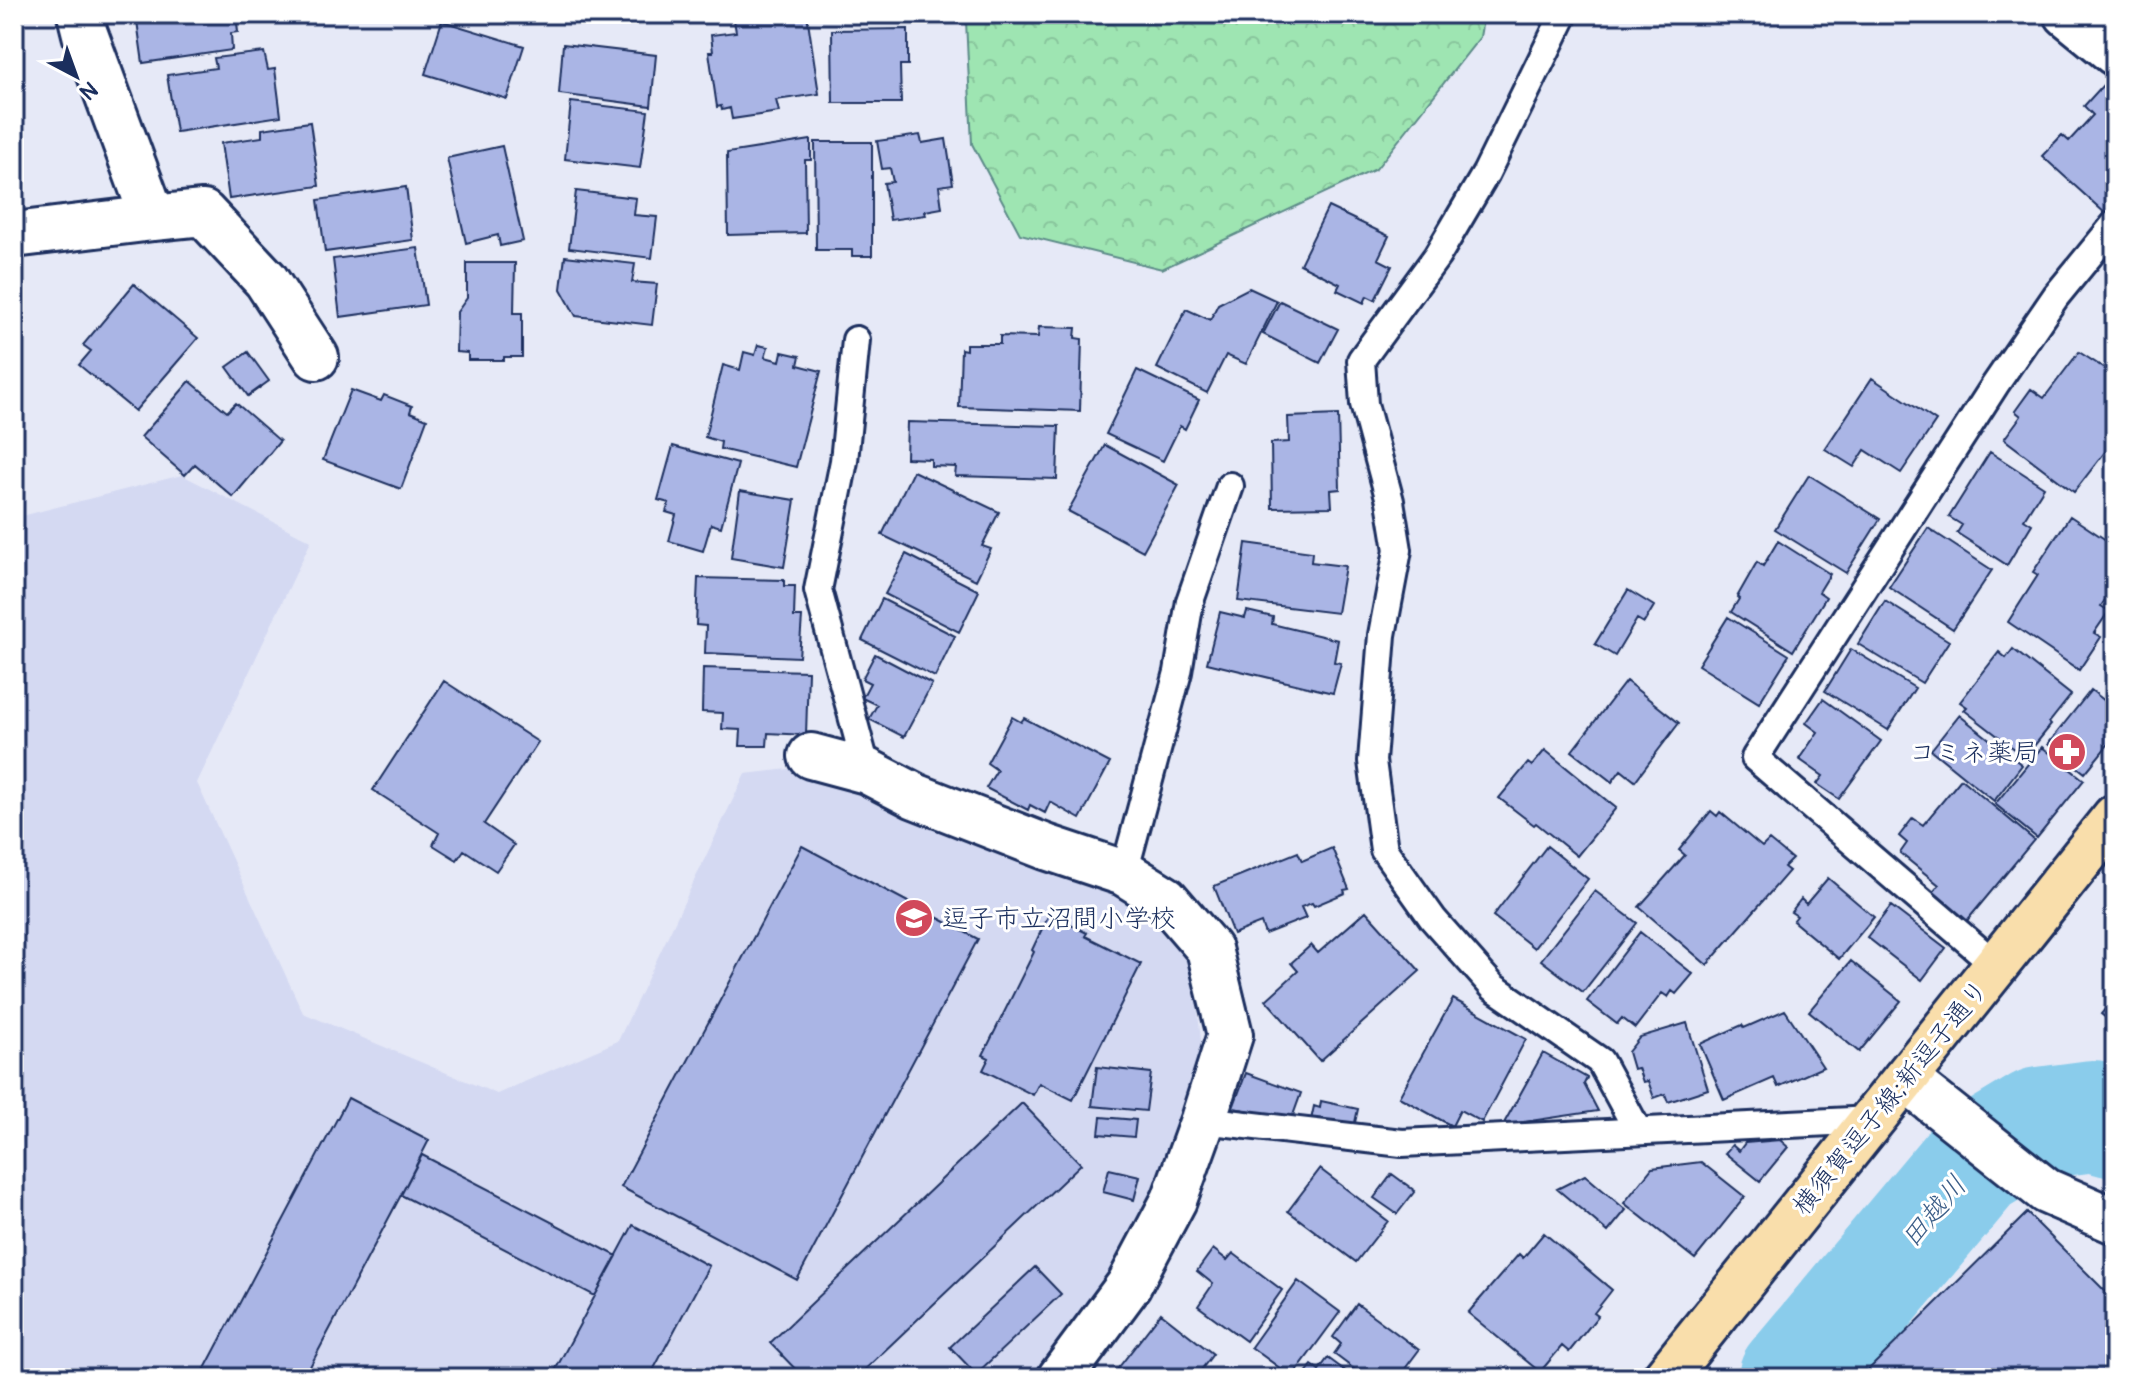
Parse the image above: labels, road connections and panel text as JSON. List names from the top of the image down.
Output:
{
  "streets": {
    "main road": ["横須賀逗子線;新逗子通り"]
  },
  "water": ["田越川"],
  "places": {
    "pharmacy": ["コミネ薬局"],
    "school or university": ["逗子市立沼間小学校"]
  },
  "north": "bottom right"
}
